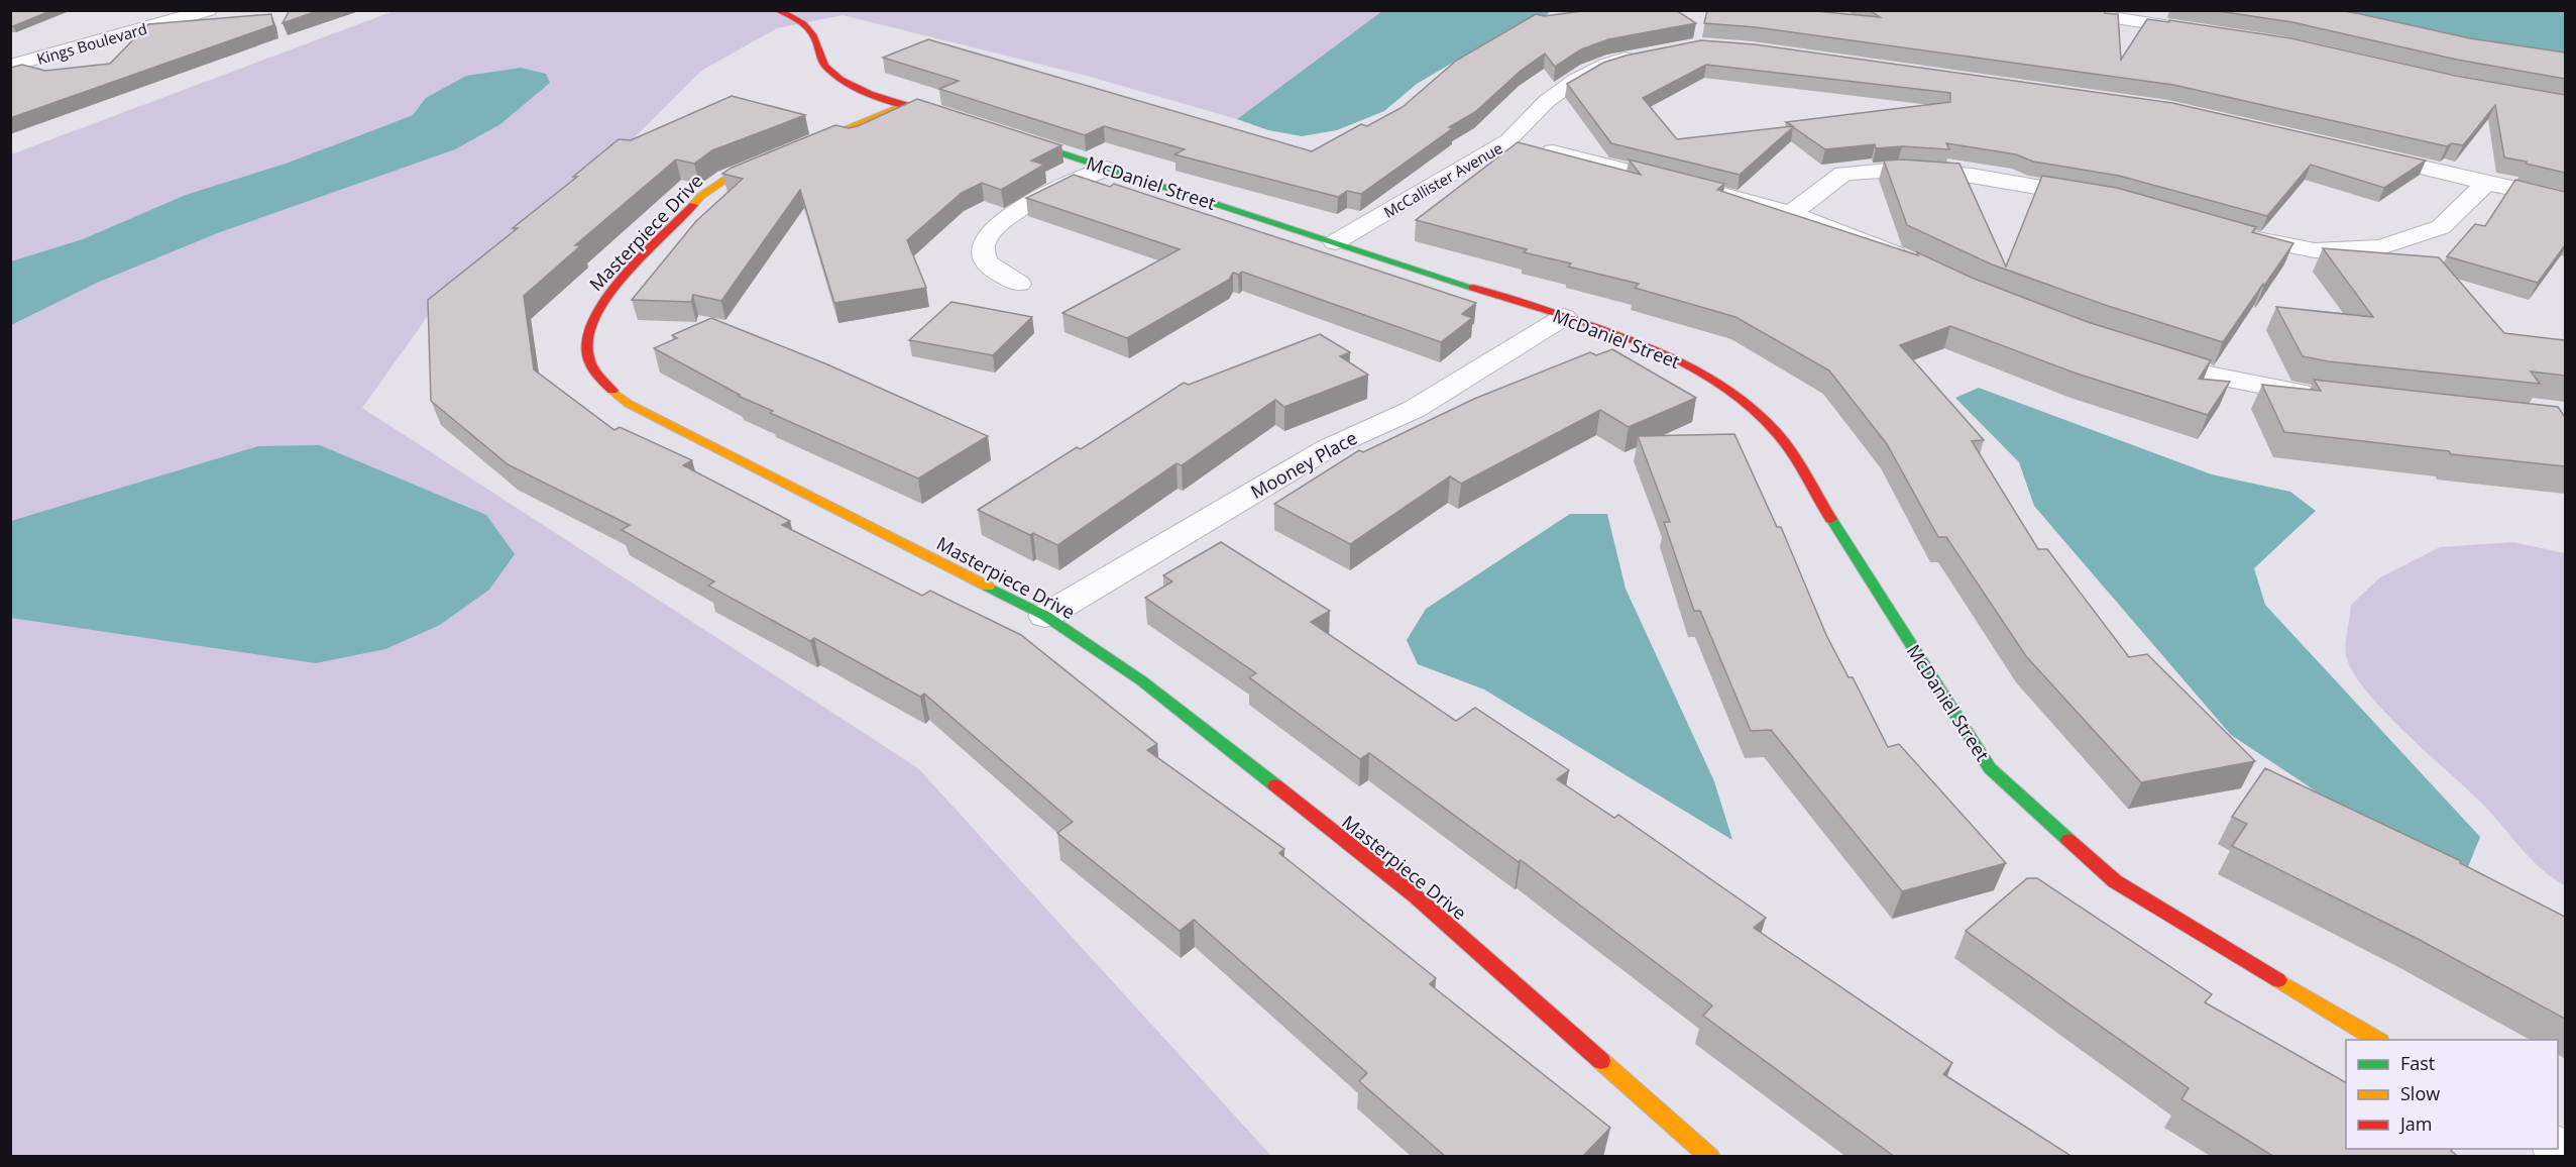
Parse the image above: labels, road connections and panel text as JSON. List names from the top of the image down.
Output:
{
  "streets": {
    "street": [
      "Kings Boulevard",
      "McCallister Avenue",
      "McDaniel Street",
      "Masterpiece Drive",
      "Mooney Place"
    ]
  },
  "crossings": [
    ["McCallister Avenue", "McDaniel Street"],
    ["McDaniel Street", "Mooney Place"],
    ["Masterpiece Drive", "Mooney Place"]
  ],
  "legend": ["Fast", "Slow", "Jam"]
}
